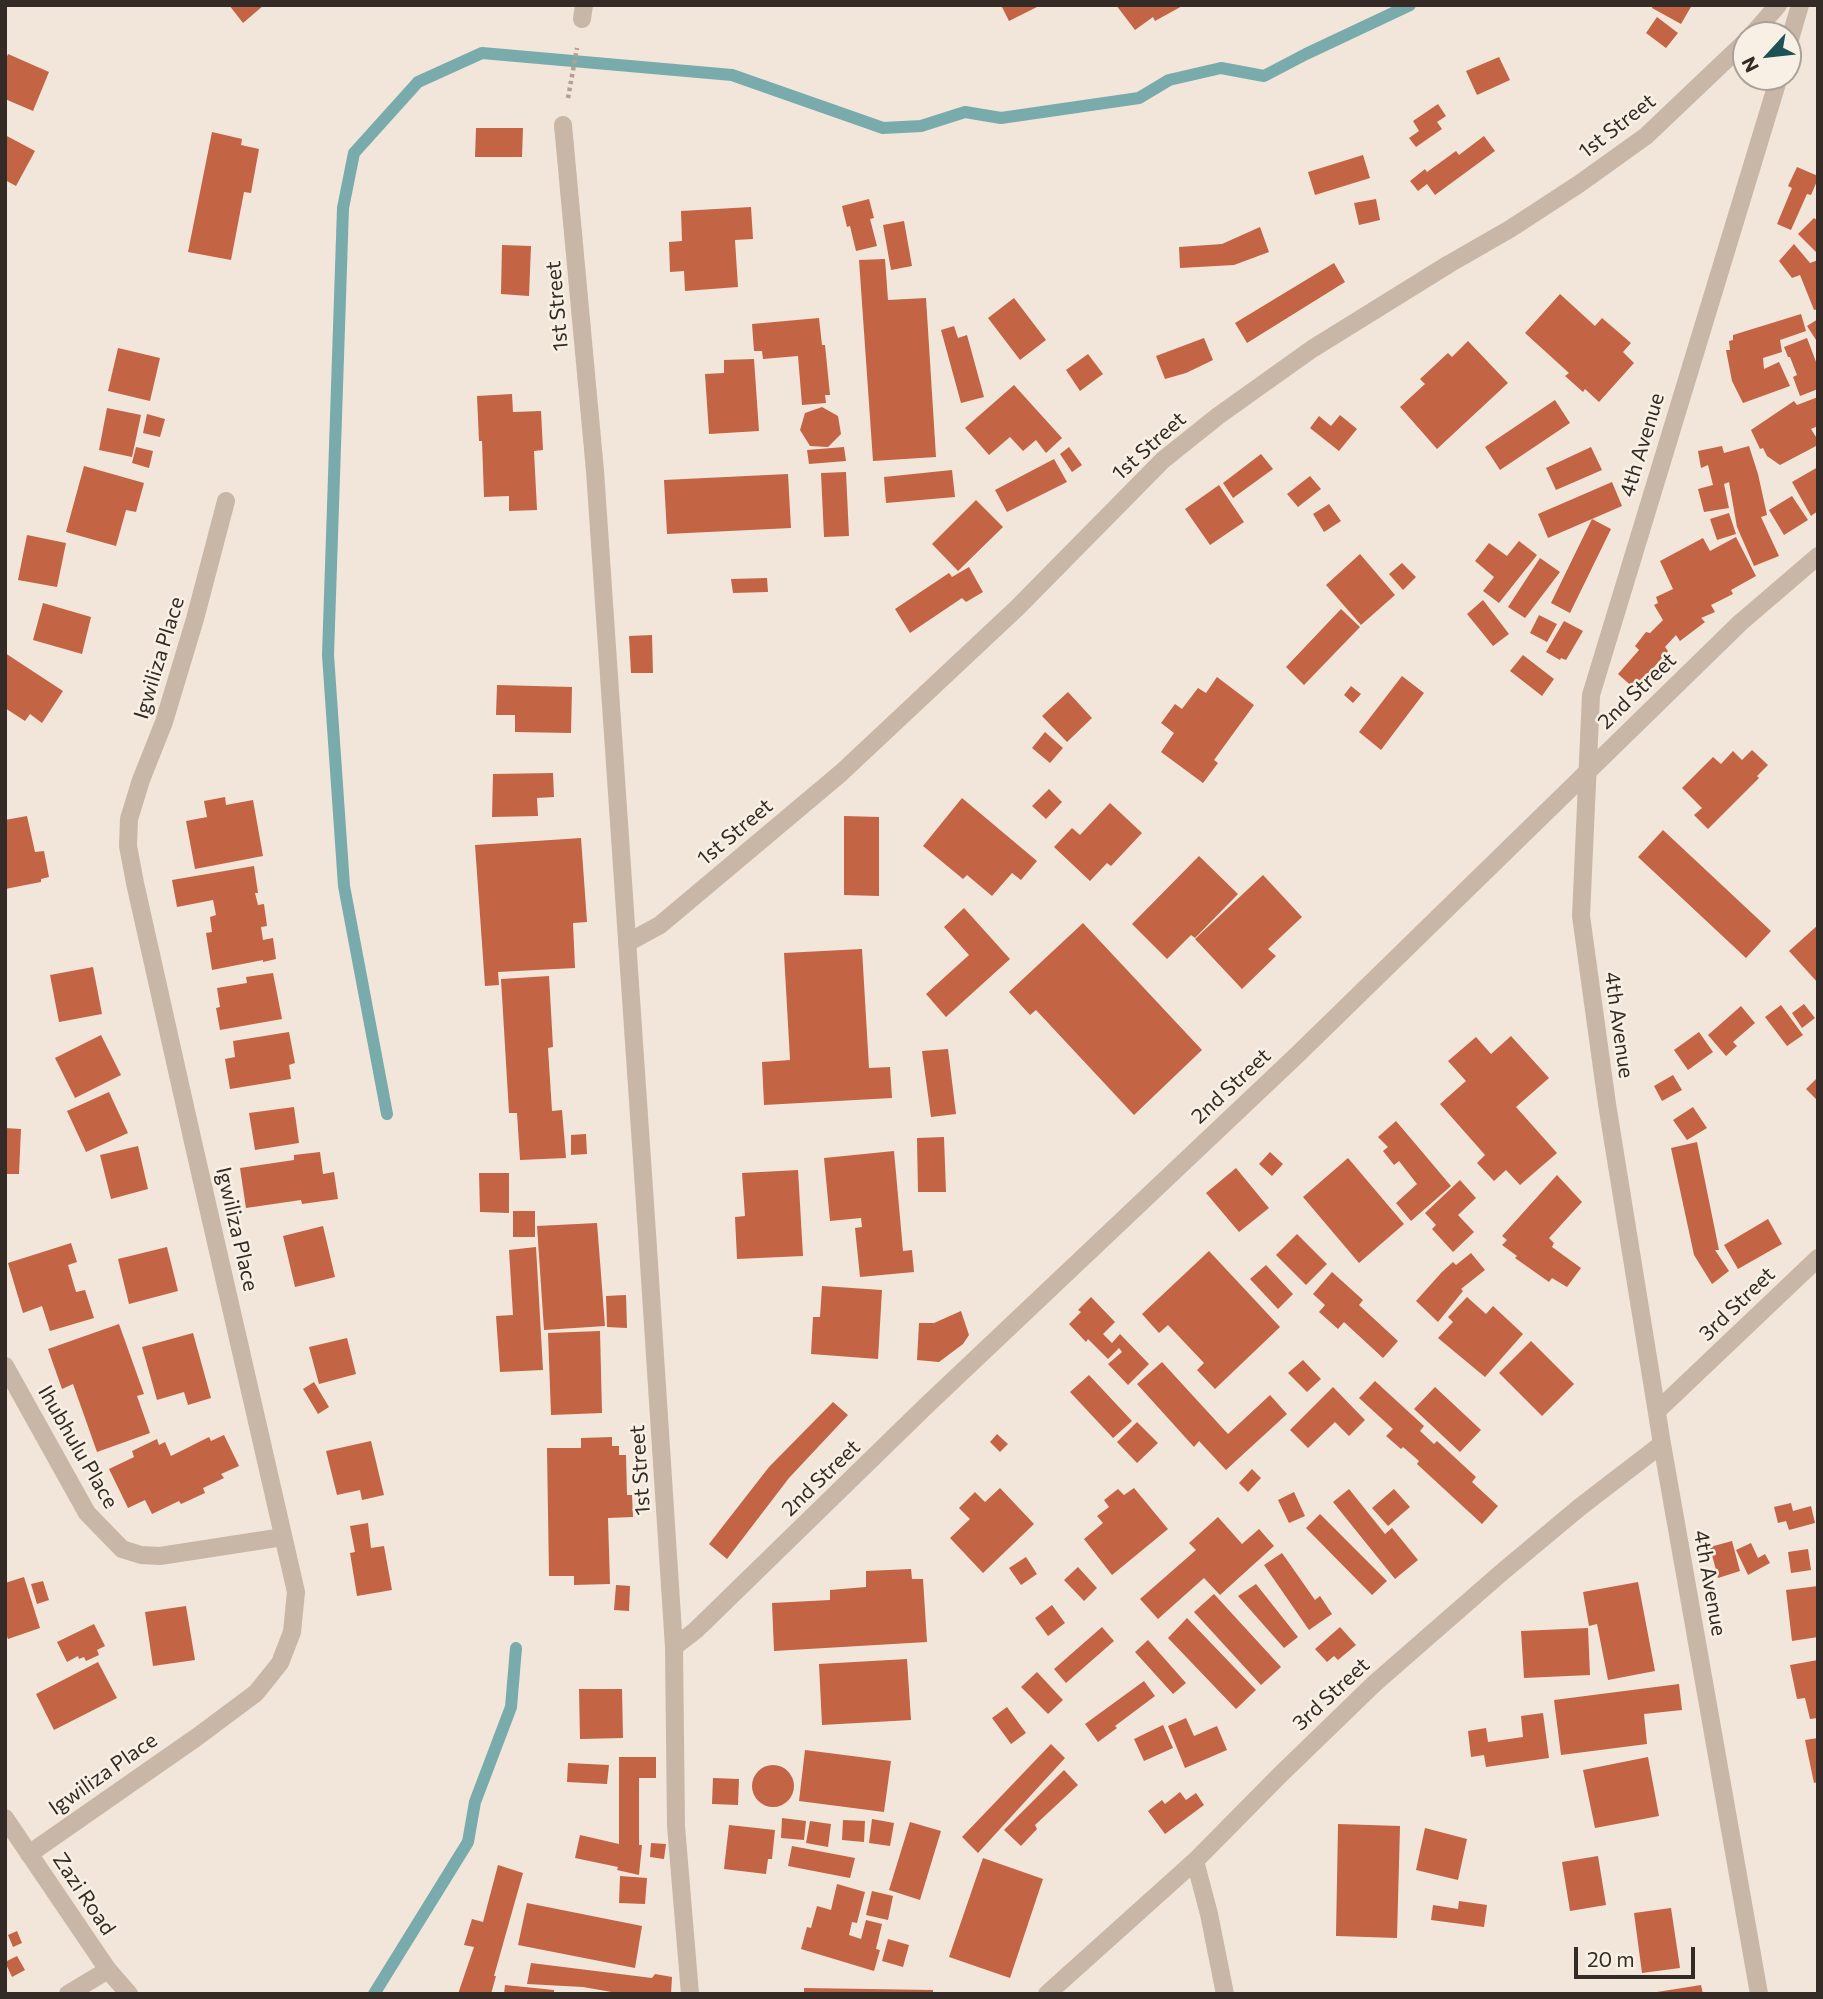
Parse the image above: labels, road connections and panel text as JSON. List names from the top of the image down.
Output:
{
  "streets": {
    "street": [
      "1st Street",
      "4th Avenue",
      "Igwiliza Place",
      "2nd Street",
      "3rd Street",
      "Ihubhulu Place",
      "Zazi Road"
    ]
  },
  "crossings": [
    ["1st Street", "2nd Street"],
    ["4th Avenue", "2nd Street"],
    ["4th Avenue", "3rd Street"],
    ["Igwiliza Place", "Ihubhulu Place"],
    ["Igwiliza Place", "Zazi Road"]
  ],
  "scale_bar": "20 m",
  "north": "bottom left"
}
